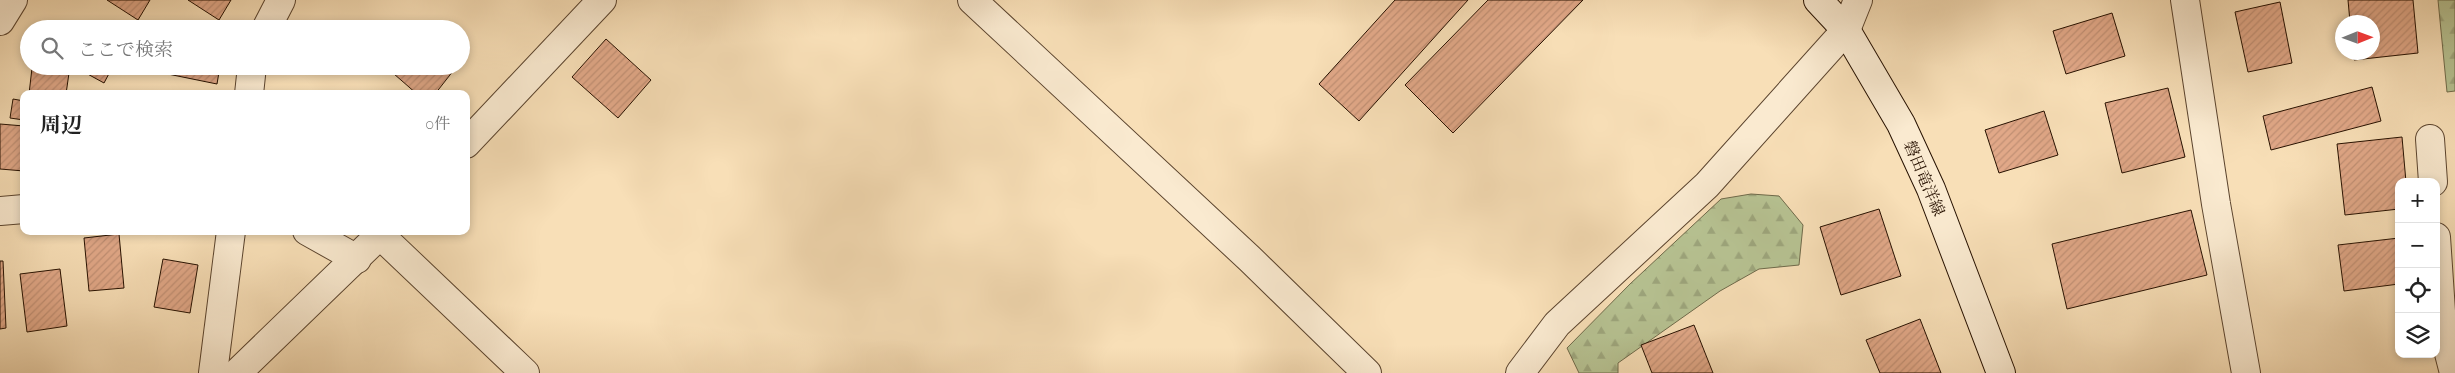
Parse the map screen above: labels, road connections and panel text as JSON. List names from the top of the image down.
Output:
{
  "streets": {
    "street": ["磐田竜洋線"]
  },
  "north": "right",
  "page": {
    "search": "ここで検索",
    "heading": ["周辺", "0件"],
    "map_buttons": ["+", "−"]
  }
}
